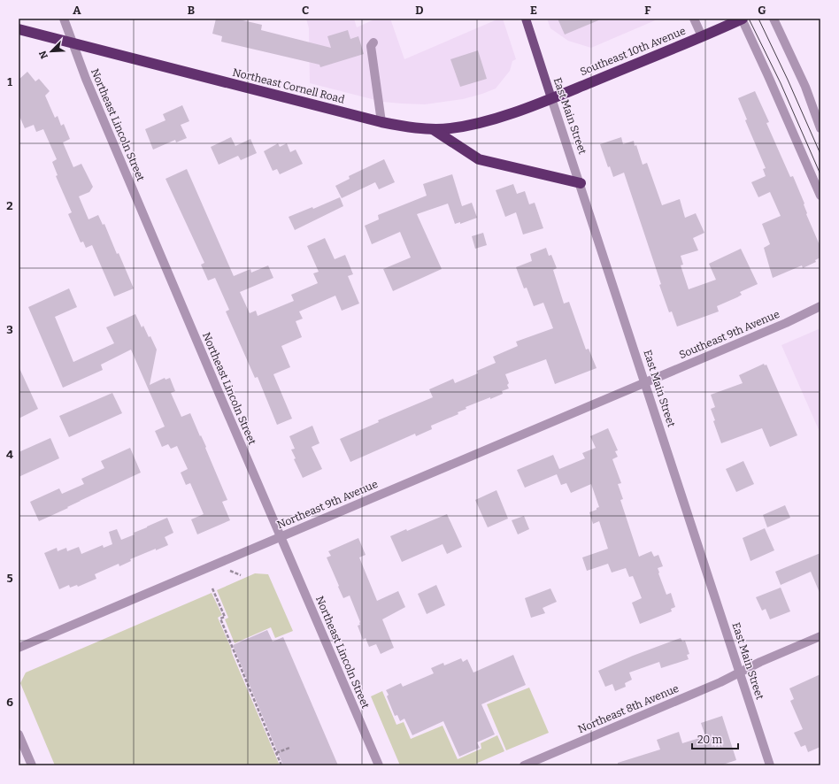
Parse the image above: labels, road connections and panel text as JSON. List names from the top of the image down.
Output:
{
  "streets": {
    "highway": ["Southeast 10th Avenue", "Northeast Cornell Road"],
    "main road": ["East Main Street"],
    "street": [
      "Northeast Lincoln Street",
      "Southeast 9th Avenue",
      "Northeast 9th Avenue",
      "Northeast 8th Avenue"
    ]
  },
  "crossings": [
    ["Southeast 10th Avenue", "Northeast Cornell Road"],
    ["Southeast 10th Avenue", "East Main Street"],
    ["Northeast Cornell Road", "East Main Street"],
    ["Northeast Cornell Road", "Northeast Lincoln Street"],
    ["East Main Street", "Southeast 9th Avenue"],
    ["East Main Street", "Northeast 9th Avenue"],
    ["East Main Street", "Northeast 8th Avenue"],
    ["Northeast Lincoln Street", "Northeast 9th Avenue"],
    ["Southeast 9th Avenue", "Northeast 9th Avenue"]
  ],
  "scale_bar": "20 m",
  "north": "bottom left",
  "grid": {
    "columns": [
      "A",
      "B",
      "C",
      "D",
      "E",
      "F",
      "G"
    ],
    "rows": [
      "1",
      "2",
      "3",
      "4",
      "5",
      "6"
    ]
  }
}
